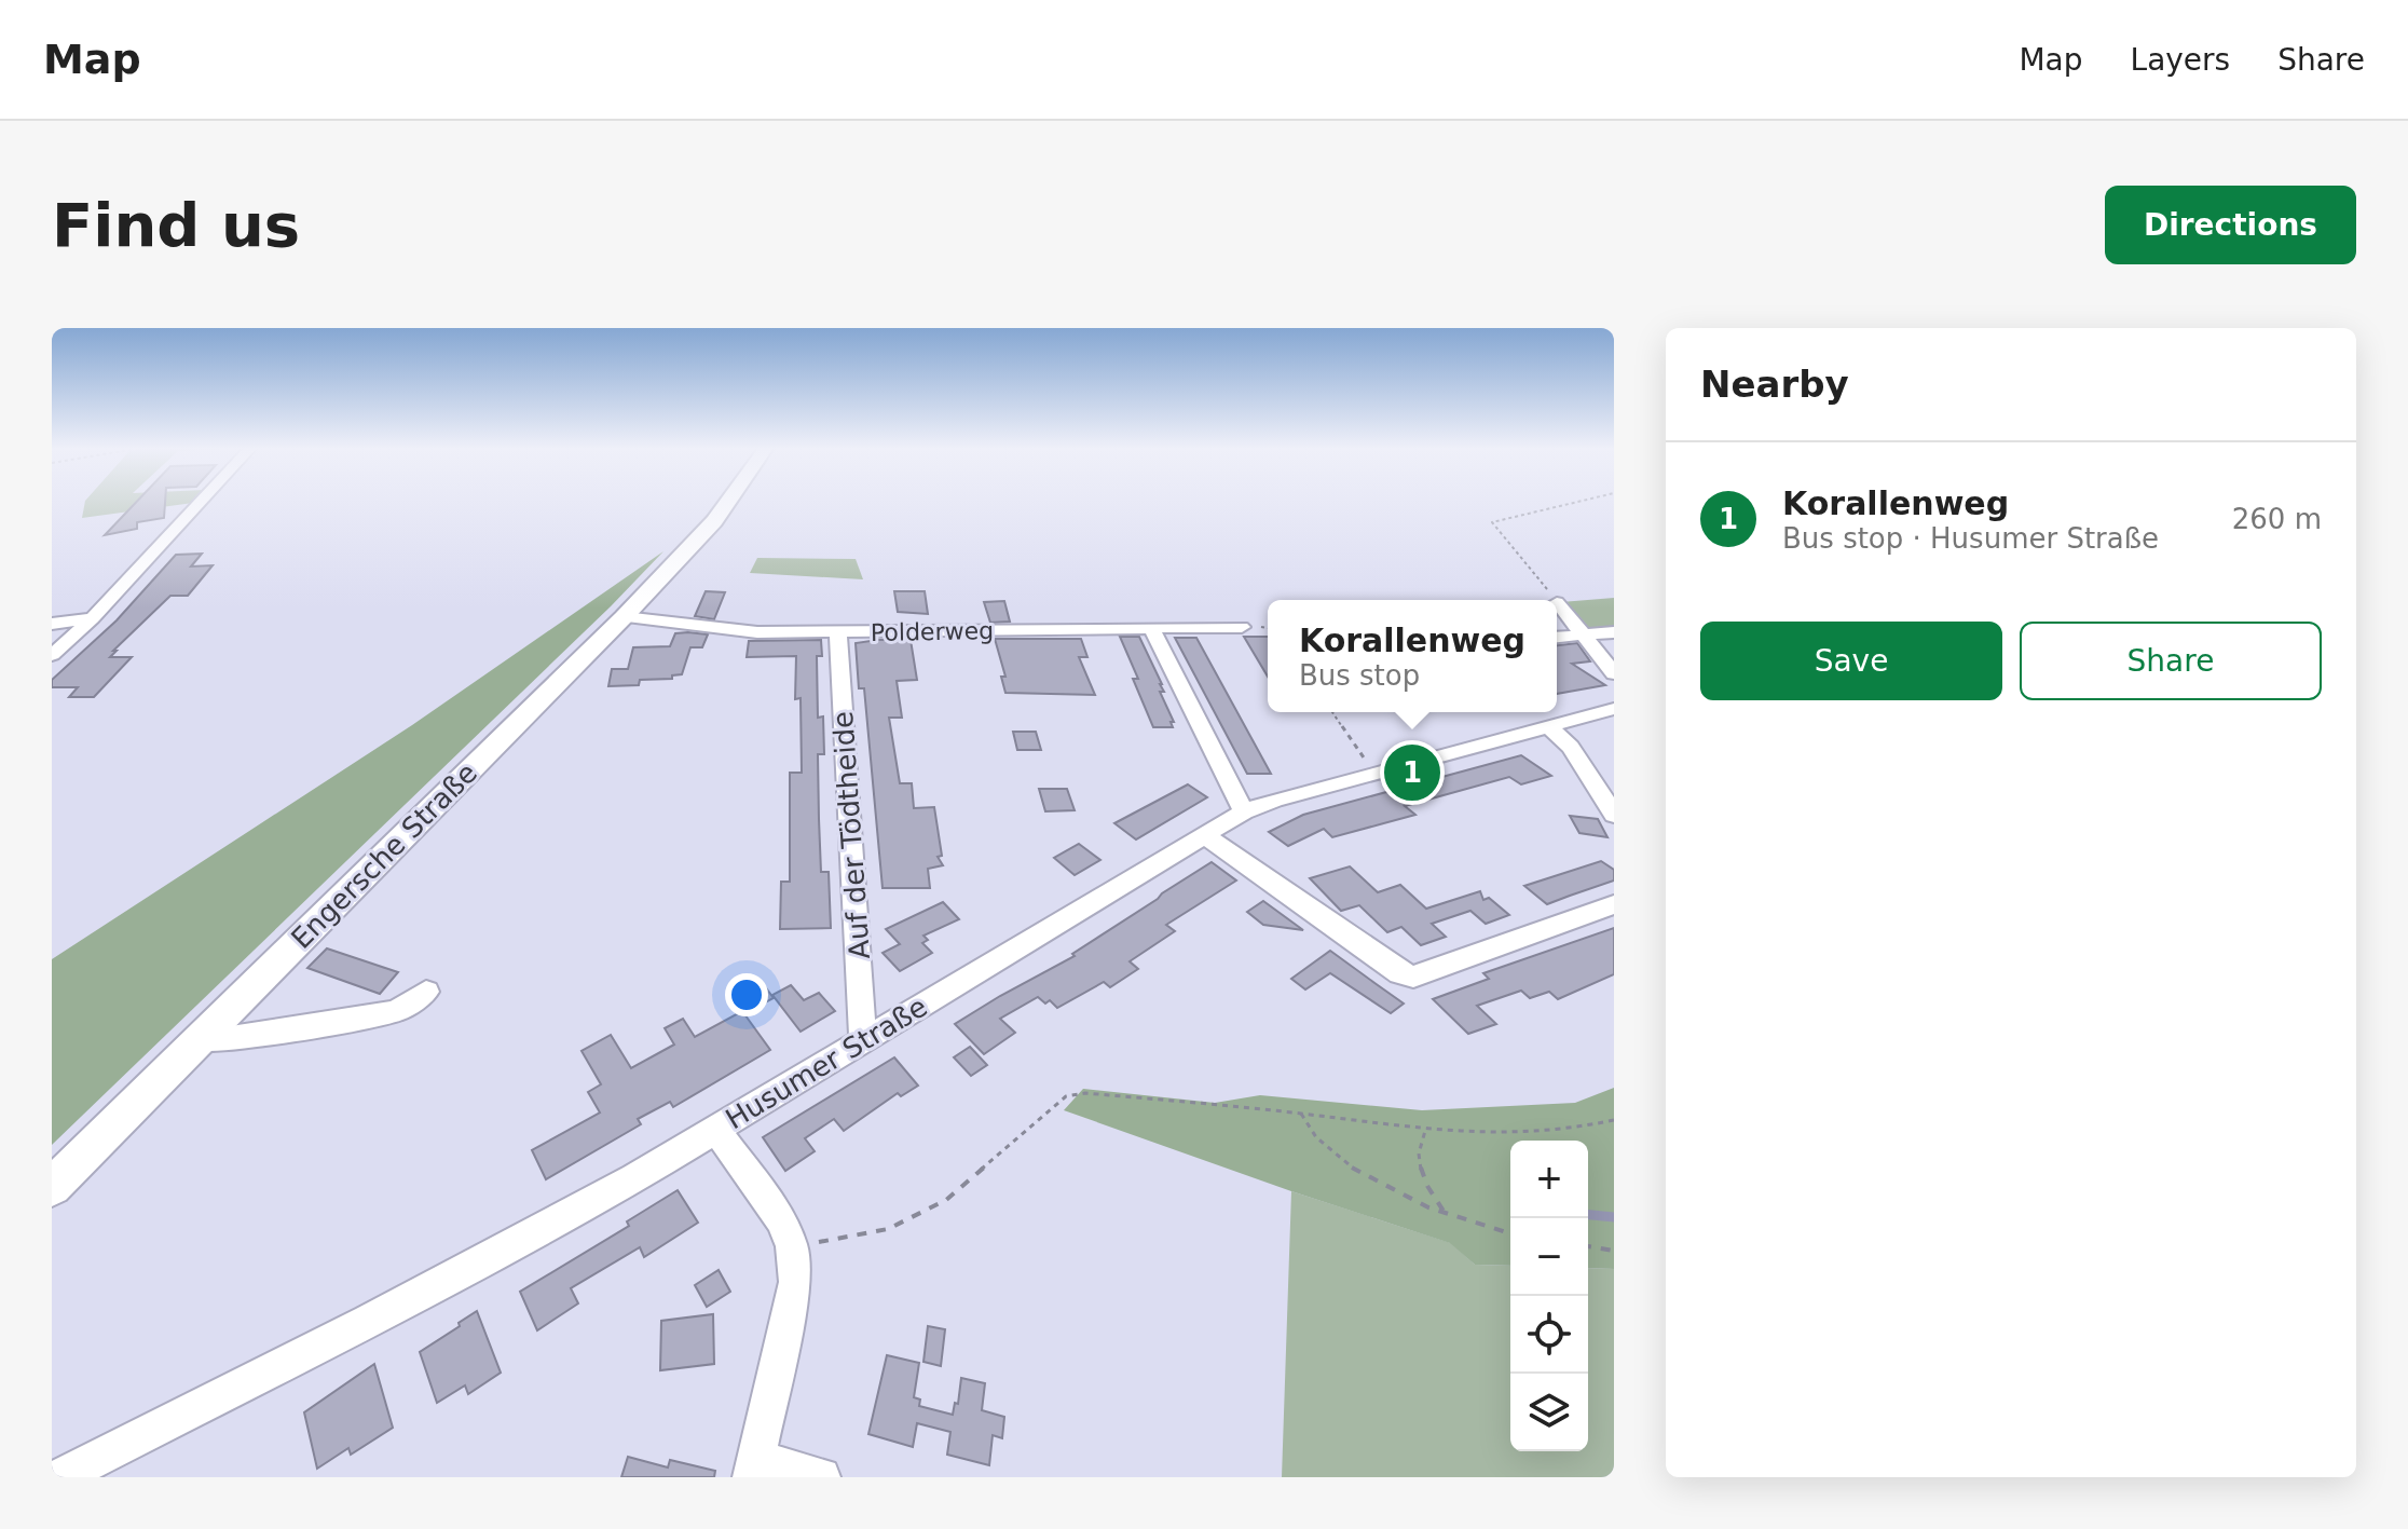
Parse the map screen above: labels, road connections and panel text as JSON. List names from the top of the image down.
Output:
{
  "streets": {
    "main road": ["Engersche Straße"],
    "street": ["Polderweg", "Auf der Tödtheide", "Husumer Straße"]
  },
  "crossings": [
    ["Polderweg", "Auf der Tödtheide"],
    ["Polderweg", "Engersche Straße"],
    ["Auf der Tödtheide", "Husumer Straße"]
  ],
  "page": {
    "header": "Map",
    "nav": ["Map", "Layers", "Share"],
    "buttons": [
      "Directions",
      ["Save", "Share"]
    ],
    "title": "Find us",
    "heading": "Nearby",
    "list": [
      {
        "mark": "1",
        "name": "Korallenweg",
        "note": "Bus stop · Husumer Straße",
        "value": "260 m"
      }
    ],
    "popup": ["Korallenweg", "Bus stop"],
    "pins": "1",
    "map_buttons": ["+", "−"]
  }
}
